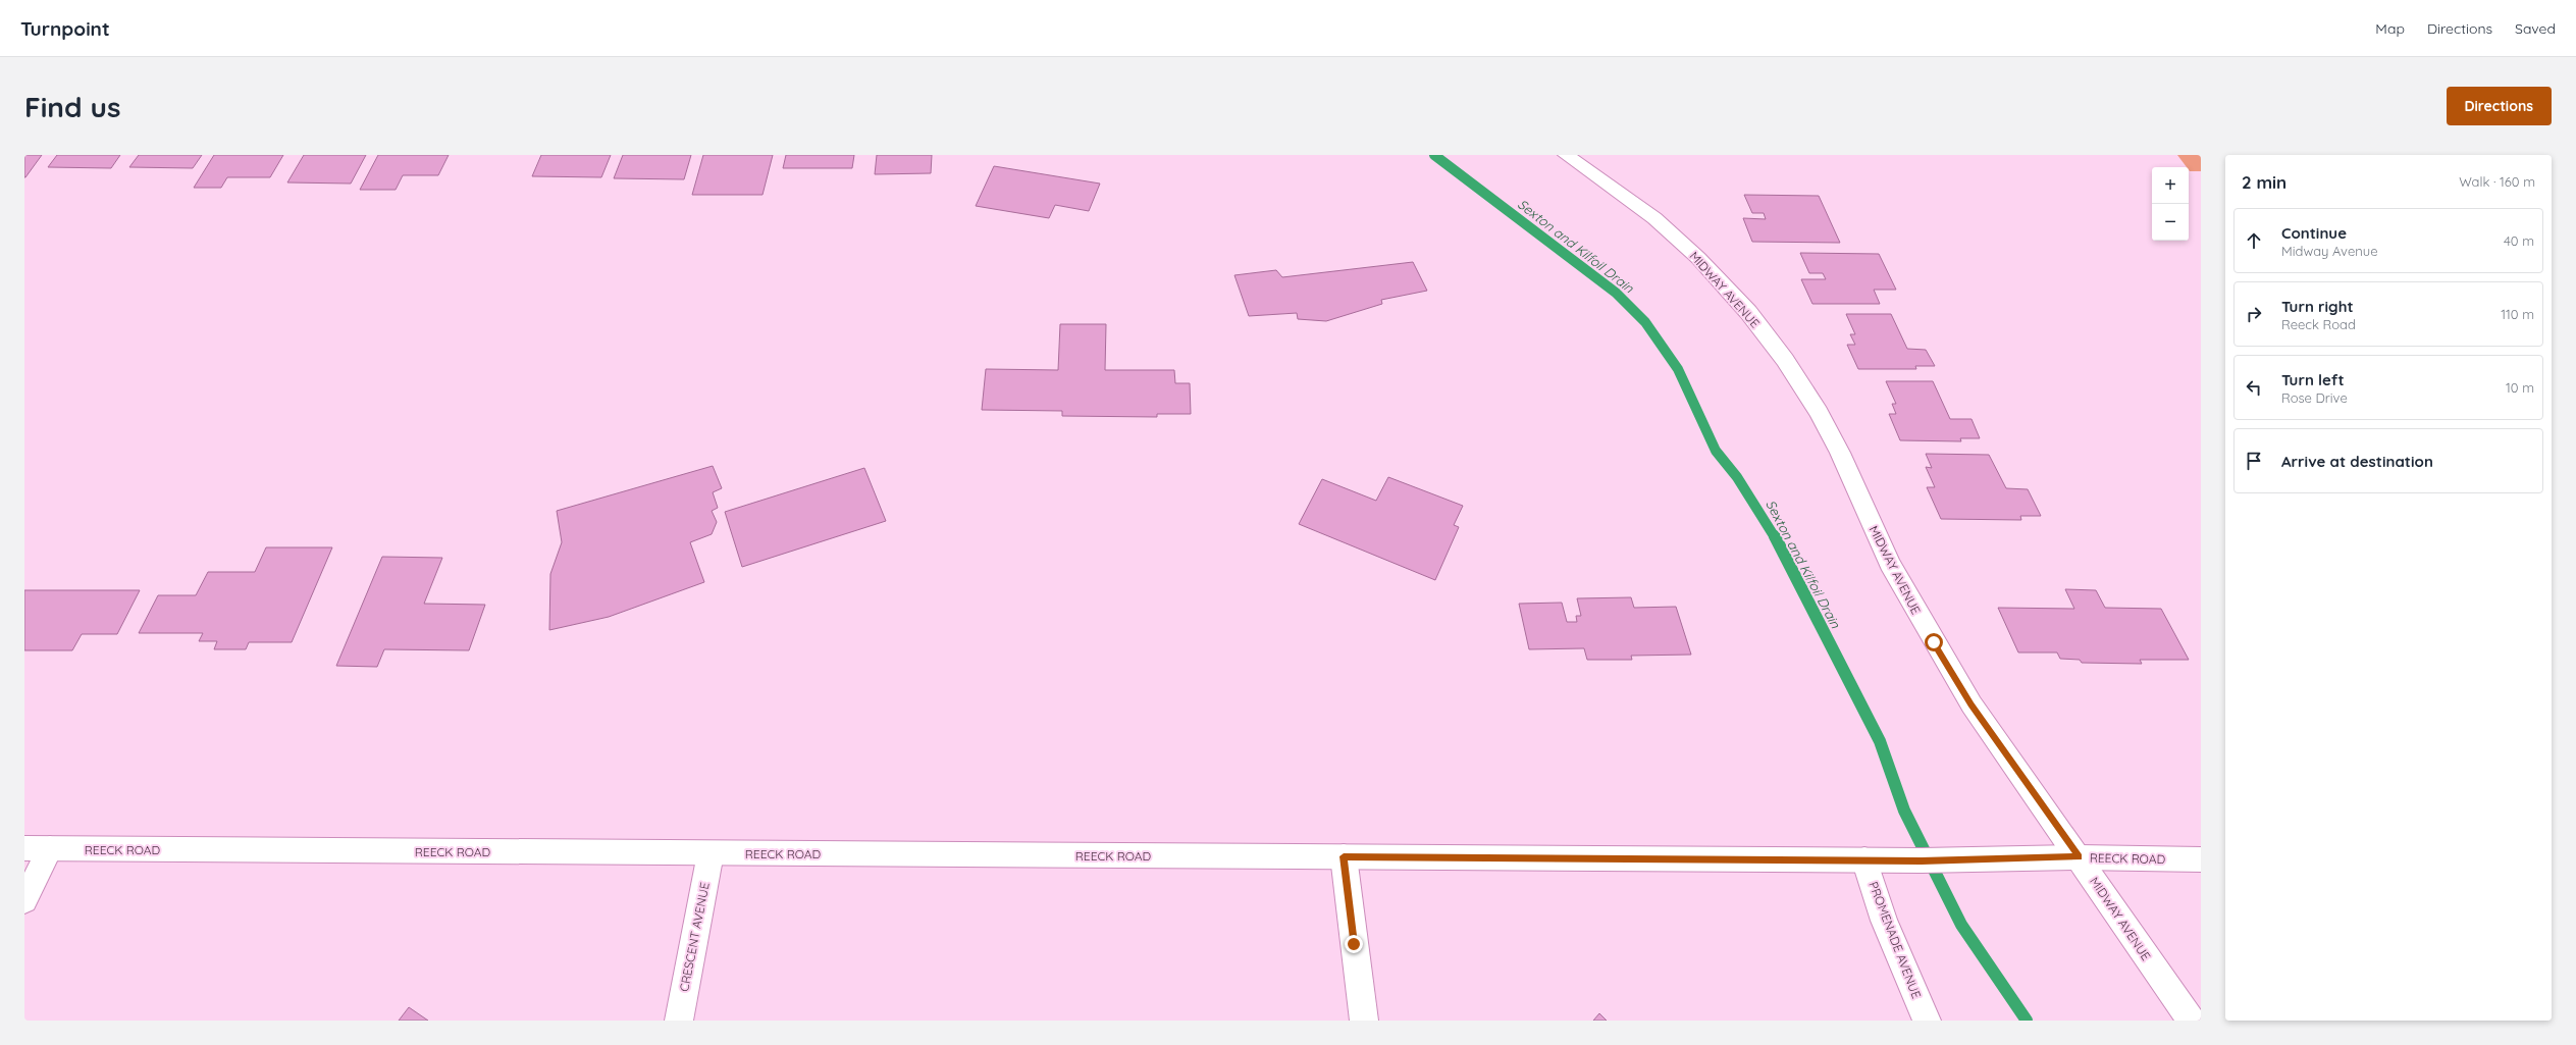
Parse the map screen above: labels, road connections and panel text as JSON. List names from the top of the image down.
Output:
{
  "streets": {
    "street": [
      "MIDWAY AVENUE",
      "REECK ROAD",
      "CRESCENT AVENUE",
      "PROMENADE AVENUE"
    ]
  },
  "crossings": [
    ["MIDWAY AVENUE", "REECK ROAD"],
    ["REECK ROAD", "CRESCENT AVENUE"],
    ["REECK ROAD", "PROMENADE AVENUE"]
  ],
  "water": ["Sexton and Kilfoil Drain"],
  "page": {
    "header": "Turnpoint",
    "nav": ["Map", "Directions", "Saved"],
    "buttons": "Directions",
    "title": "Find us",
    "heading": ["2 min", "Walk · 160 m"],
    "map_buttons": ["+", "−"],
    "list": [
      ["Continue", "Midway Avenue", "40 m"],
      ["Turn right", "Reeck Road", "110 m"],
      ["Turn left", "Rose Drive", "10 m"],
      "Arrive at destination"
    ]
  }
}
